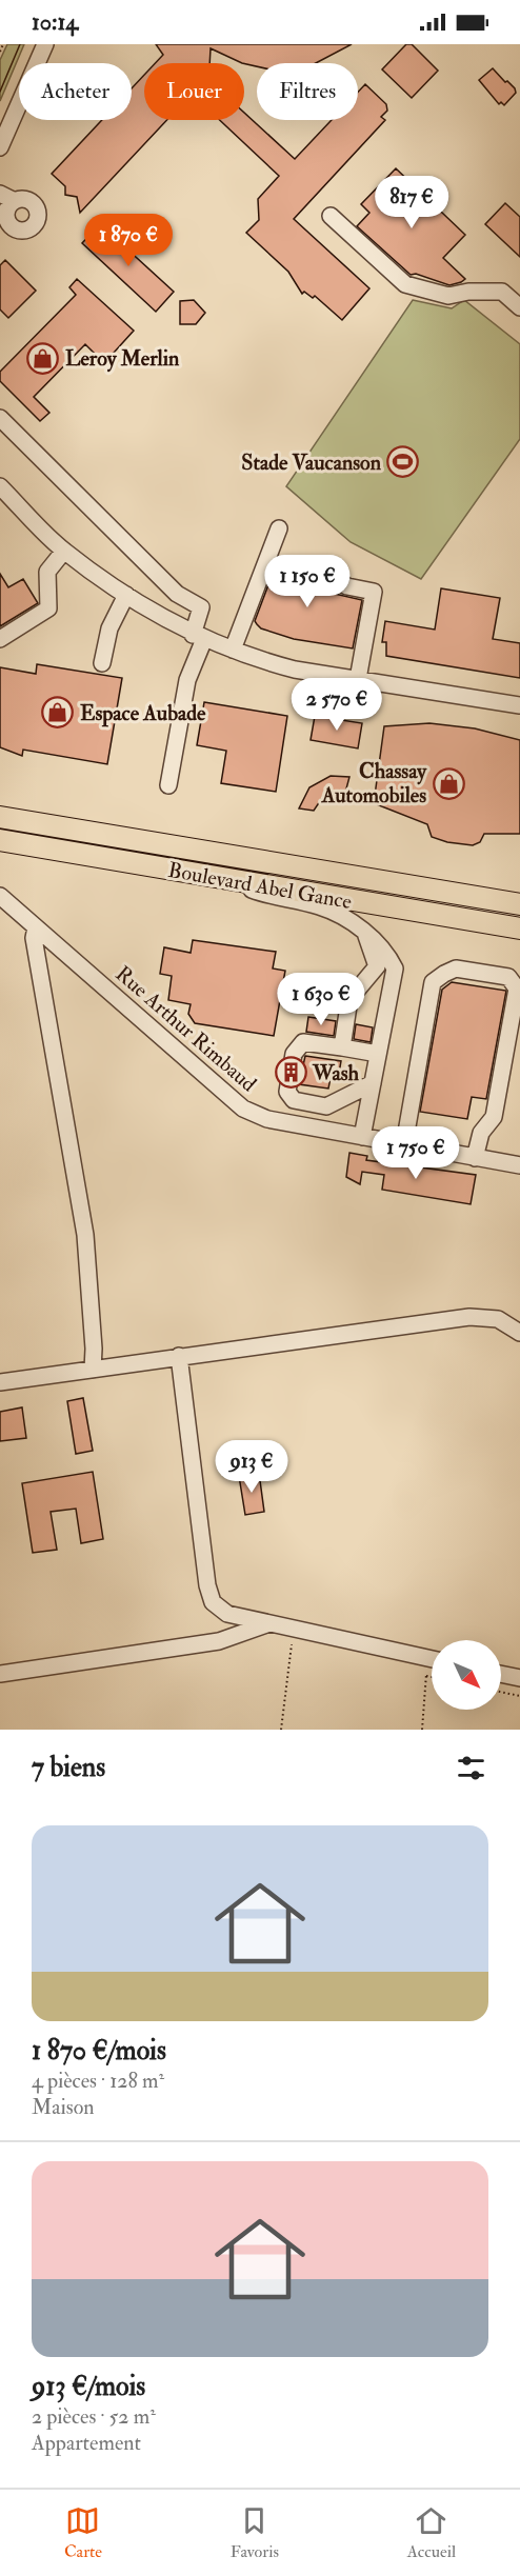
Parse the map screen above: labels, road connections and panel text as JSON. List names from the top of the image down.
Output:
{
  "streets": {
    "main road": ["Boulevard Abel Gance"],
    "street": ["Rue Arthur Rimbaud"]
  },
  "places": {
    "shop": ["Leroy Merlin", "Espace Aubade", "Chassay Automobiles"],
    "sports": ["Stade Vaucanson"],
    "building": ["Wash"]
  },
  "north": "bottom right",
  "page": {
    "status": "10:14",
    "chip": ["Acheter", "Louer", "Filtres"],
    "price": [
      "817 €",
      "1 870 €",
      "1 150 €",
      "2 570 €",
      "1 630 €",
      "1 750 €",
      "913 €"
    ],
    "heading": "7 biens",
    "list": [
      {
        "name": "1 870 €/mois",
        "note": "4 pièces · 128 m² · Maison"
      },
      {
        "name": "913 €/mois",
        "note": "2 pièces · 52 m² · Appartement"
      }
    ],
    "tabs": ["Carte", "Favoris", "Accueil"]
  }
}
